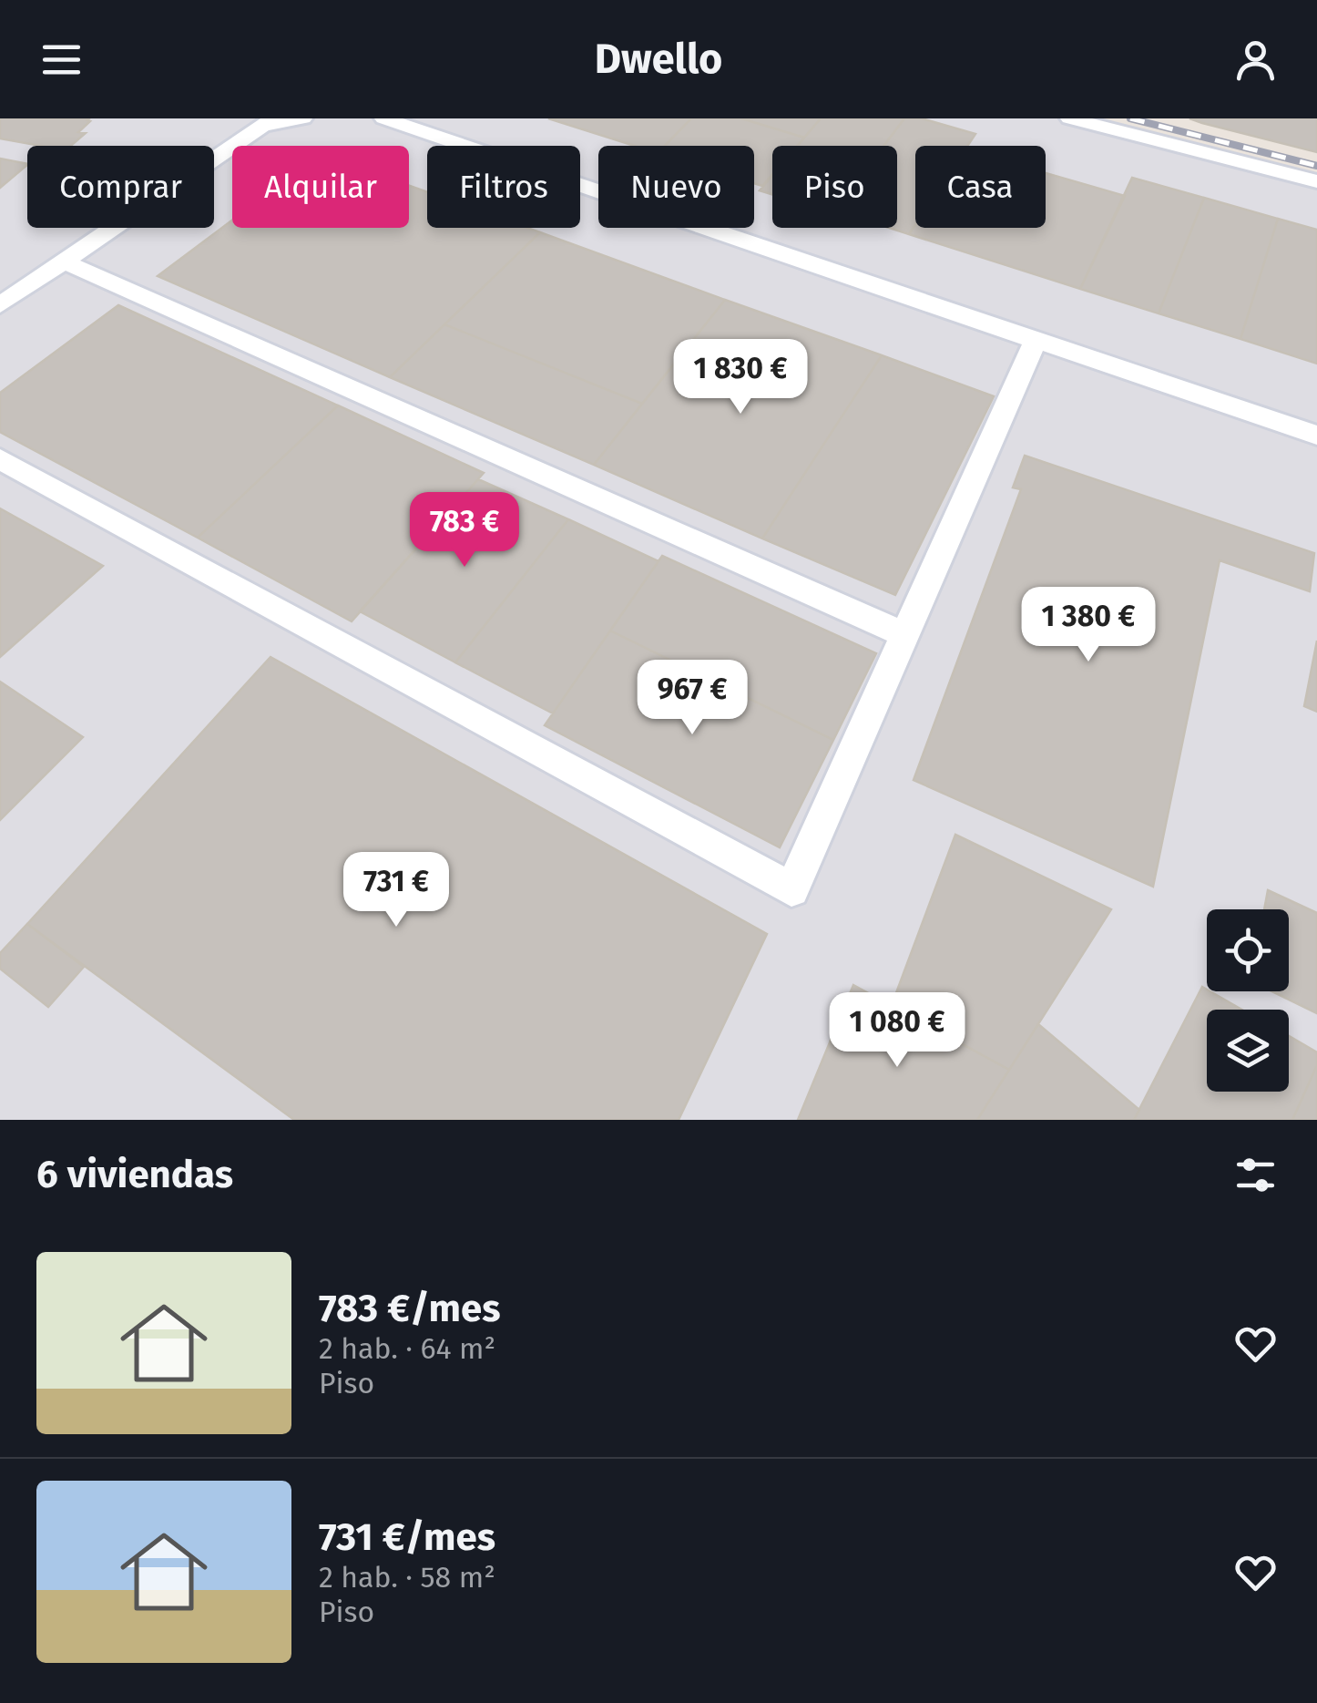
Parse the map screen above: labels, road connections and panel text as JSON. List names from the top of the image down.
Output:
{
  "page": {
    "header": "Dwello",
    "chip": [
      "Comprar",
      "Alquilar",
      "Filtros",
      "Nuevo",
      "Piso",
      "Casa"
    ],
    "price": [
      "1 830 €",
      "783 €",
      "1 380 €",
      "967 €",
      "731 €",
      "1 080 €"
    ],
    "heading": "6 viviendas",
    "list": [
      {
        "name": "783 €/mes",
        "note": "2 hab. · 64 m² · Piso"
      },
      {
        "name": "731 €/mes",
        "note": "2 hab. · 58 m² · Piso"
      }
    ]
  }
}
